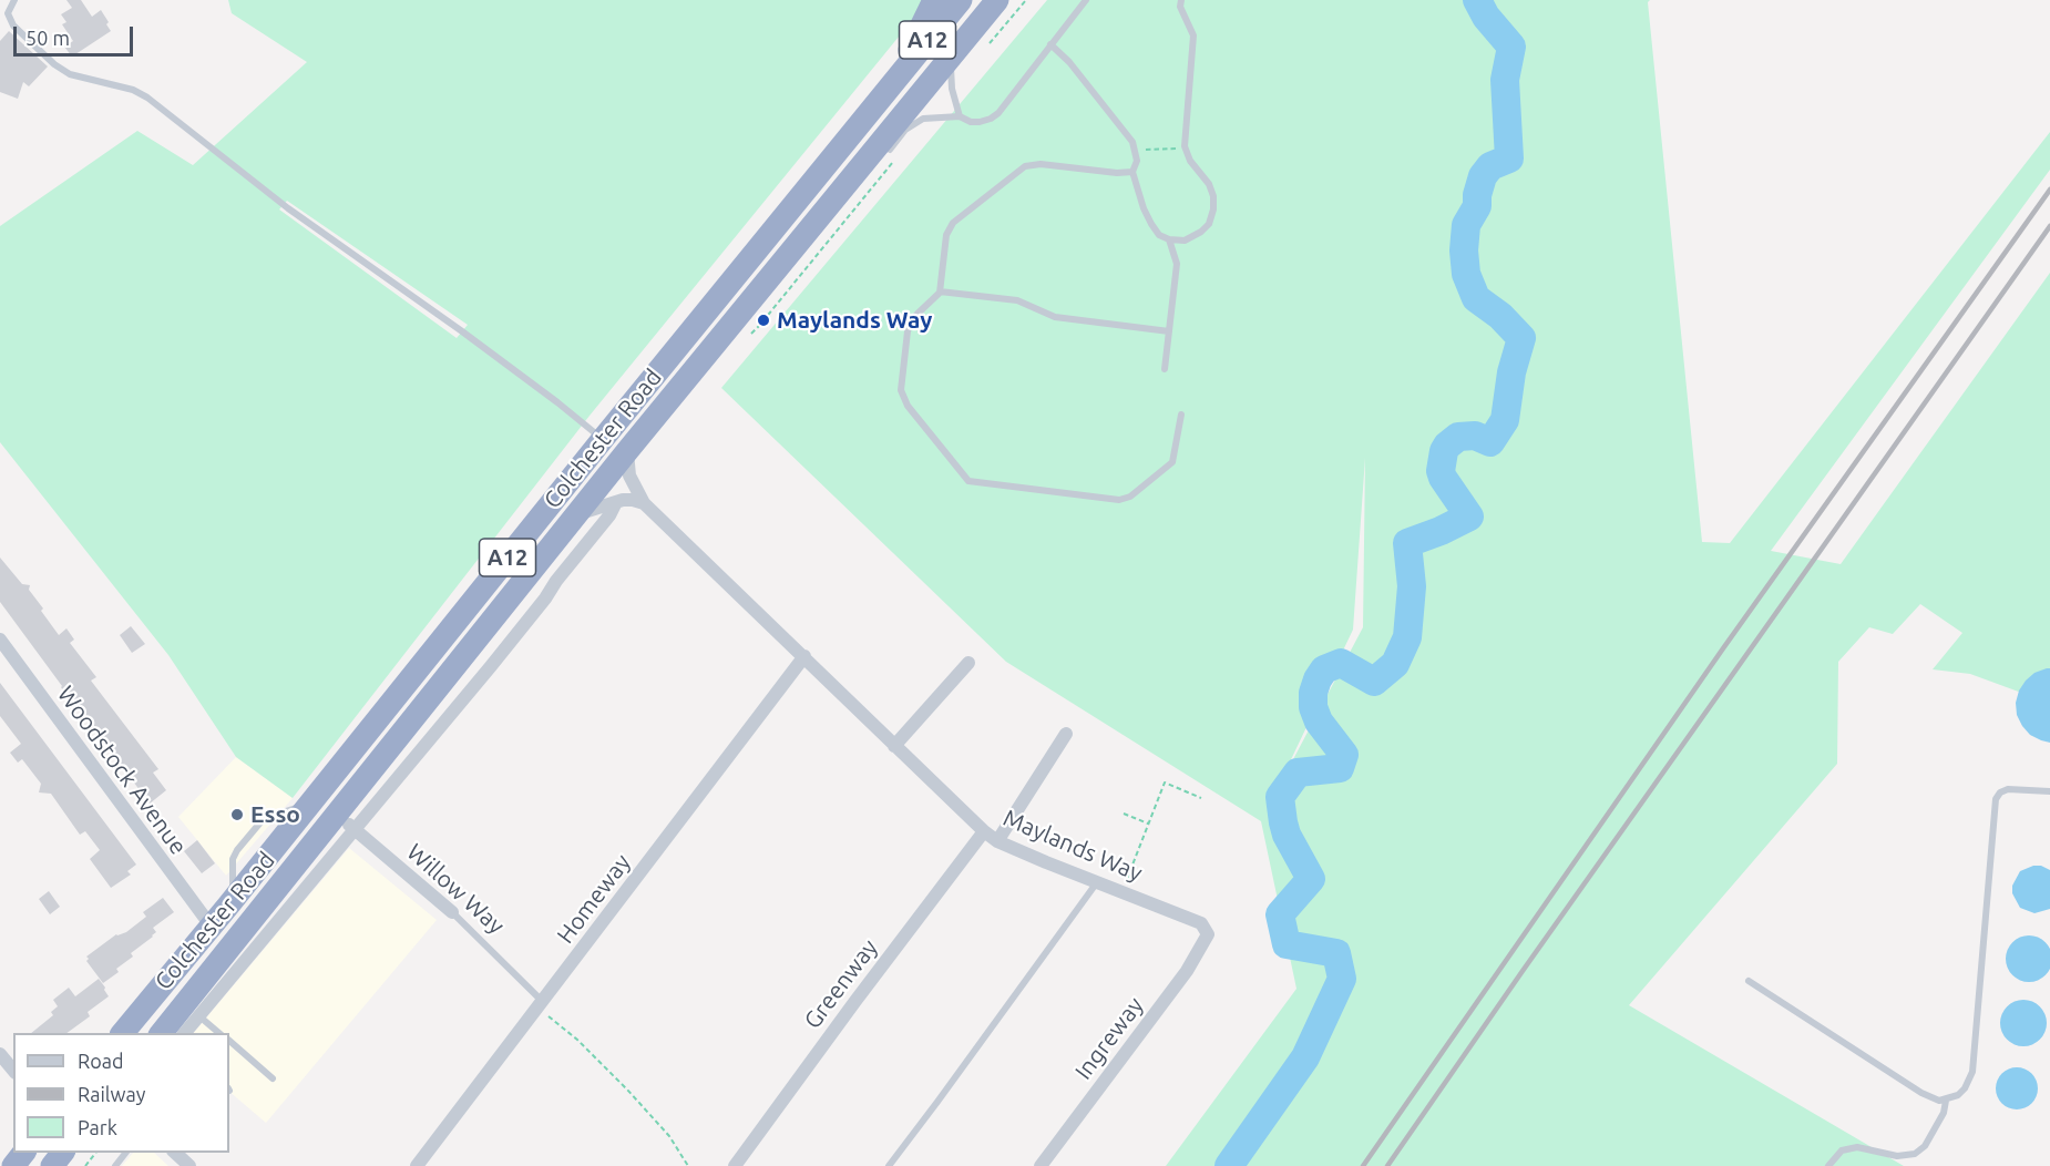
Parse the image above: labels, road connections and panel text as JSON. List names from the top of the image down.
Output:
{
  "streets": {
    "highway": ["A12", "Colchester Road"],
    "street": [
      "Woodstock Avenue",
      "Maylands Way",
      "Willow Way",
      "Homeway",
      "Greenway",
      "Ingreway"
    ]
  },
  "crossings": [
    ["A12", "Colchester Road"],
    ["Colchester Road", "Woodstock Avenue"],
    ["Colchester Road", "Maylands Way"],
    ["Colchester Road", "Willow Way"],
    ["Maylands Way", "Homeway"],
    ["Maylands Way", "Greenway"],
    ["Maylands Way", "Ingreway"],
    ["Willow Way", "Homeway"]
  ],
  "places": ["Maylands Way", "Esso"],
  "legend": ["Road", "Railway", "Park"],
  "scale_bar": "50 m"
}
